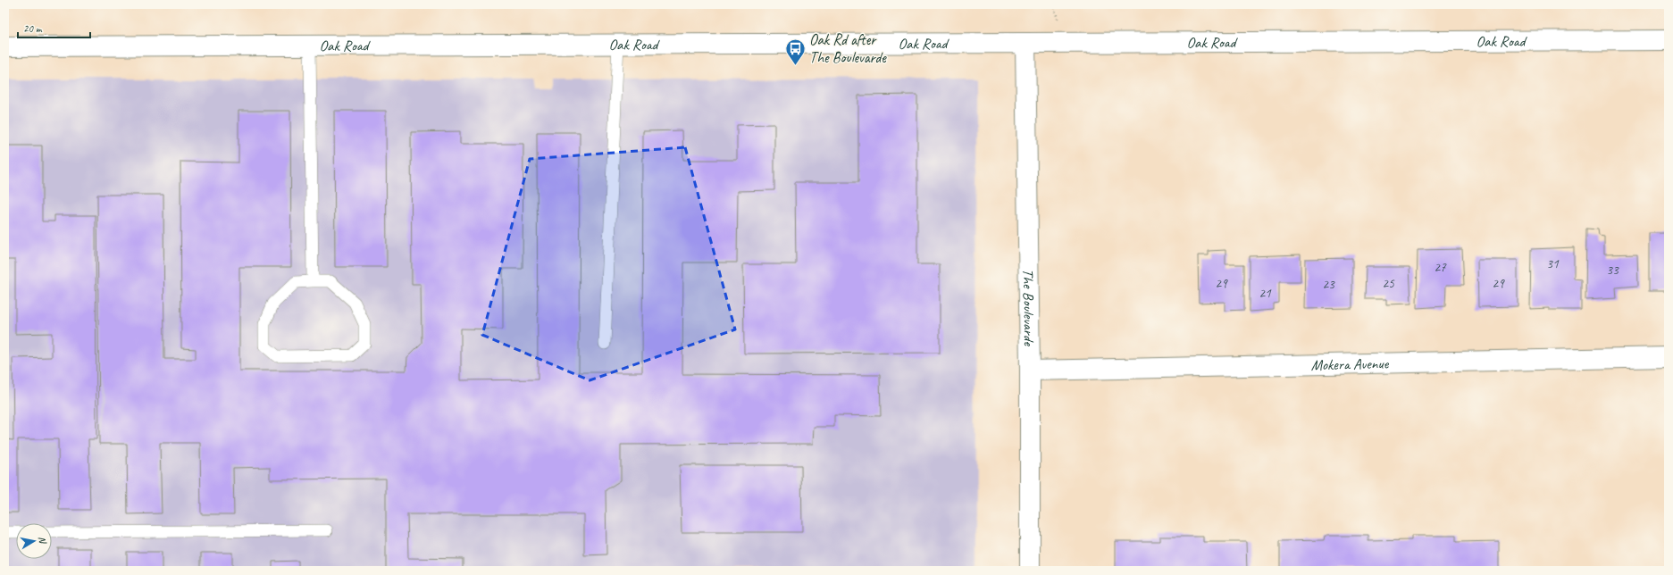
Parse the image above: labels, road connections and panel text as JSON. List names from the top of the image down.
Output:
{
  "streets": {
    "street": ["Oak Road", "The Boulevarde", "Mokera Avenue"]
  },
  "crossings": [
    ["Oak Road", "The Boulevarde"],
    ["The Boulevarde", "Mokera Avenue"]
  ],
  "places": {
    "bus stop": ["Oak Rd after The Boulevarde"]
  },
  "house_numbers": [
    "31",
    "27",
    "33",
    "29",
    "25",
    "29",
    "23",
    "21"
  ],
  "scale_bar": "20 m",
  "north": "right"
}
